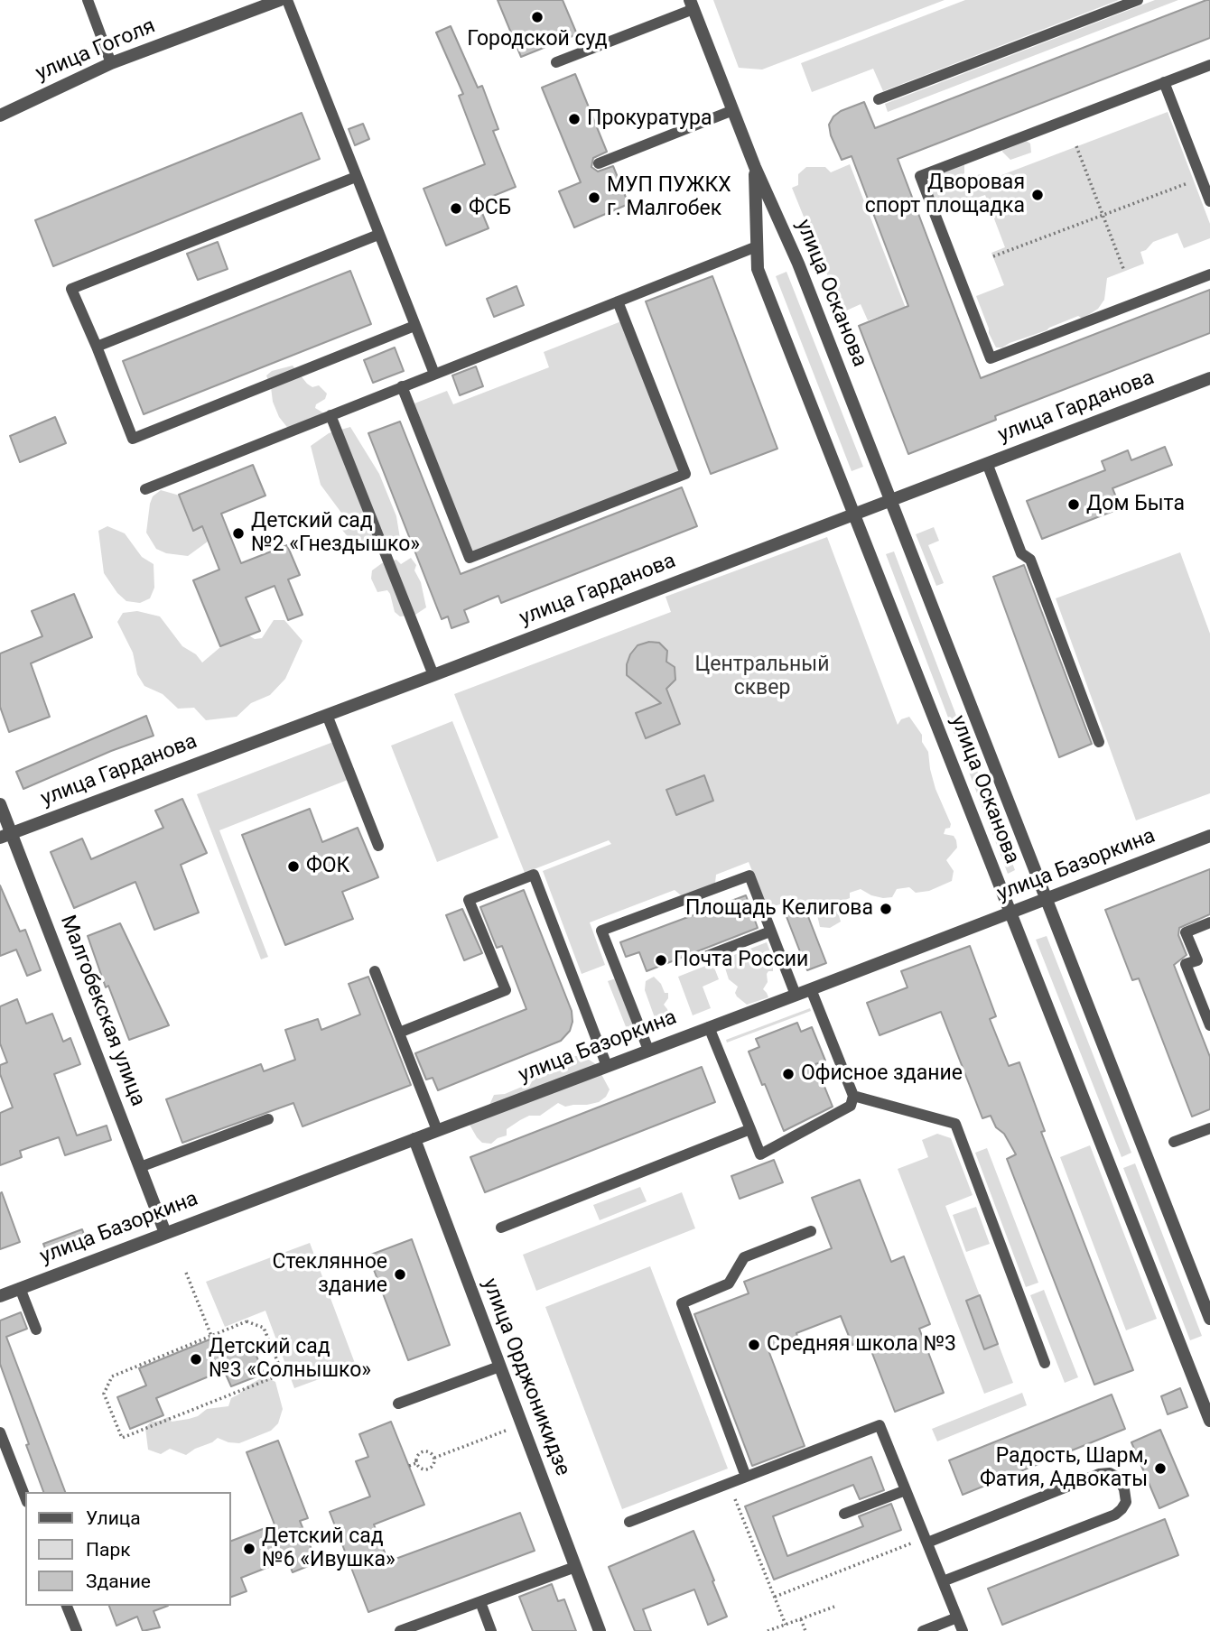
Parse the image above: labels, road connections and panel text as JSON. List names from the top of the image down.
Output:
{
  "streets": {
    "street": [
      "улица Гоголя",
      "улица Осканова",
      "улица Гарданова",
      "улица Базоркина",
      "Малгобекская улица",
      "улица Орджоникидзе"
    ]
  },
  "crossings": [
    ["улица Осканова", "улица Гарданова"],
    ["улица Осканова", "улица Базоркина"],
    ["улица Гарданова", "Малгобекская улица"],
    ["улица Базоркина", "Малгобекская улица"],
    ["улица Базоркина", "улица Орджоникидзе"]
  ],
  "parks": ["Центральный сквер"],
  "places": [
    "Городской суд",
    "Прокуратура",
    "Дворовая спорт площадка",
    "МУП ПУЖКХ г. Малгобек",
    "ФСБ",
    "Дом Быта",
    "Детский сад №2 «Гнездышко»",
    "ФОК",
    "Площадь Келигова",
    "Почта России",
    "Офисное здание",
    "Стеклянное здание",
    "Средняя школа №3",
    "Детский сад №3 «Солнышко»",
    "Радость, Шарм, Фатия, Адвокаты",
    "Детский сад №6 «Ивушка»"
  ],
  "legend": ["Улица", "Парк", "Здание"]
}
